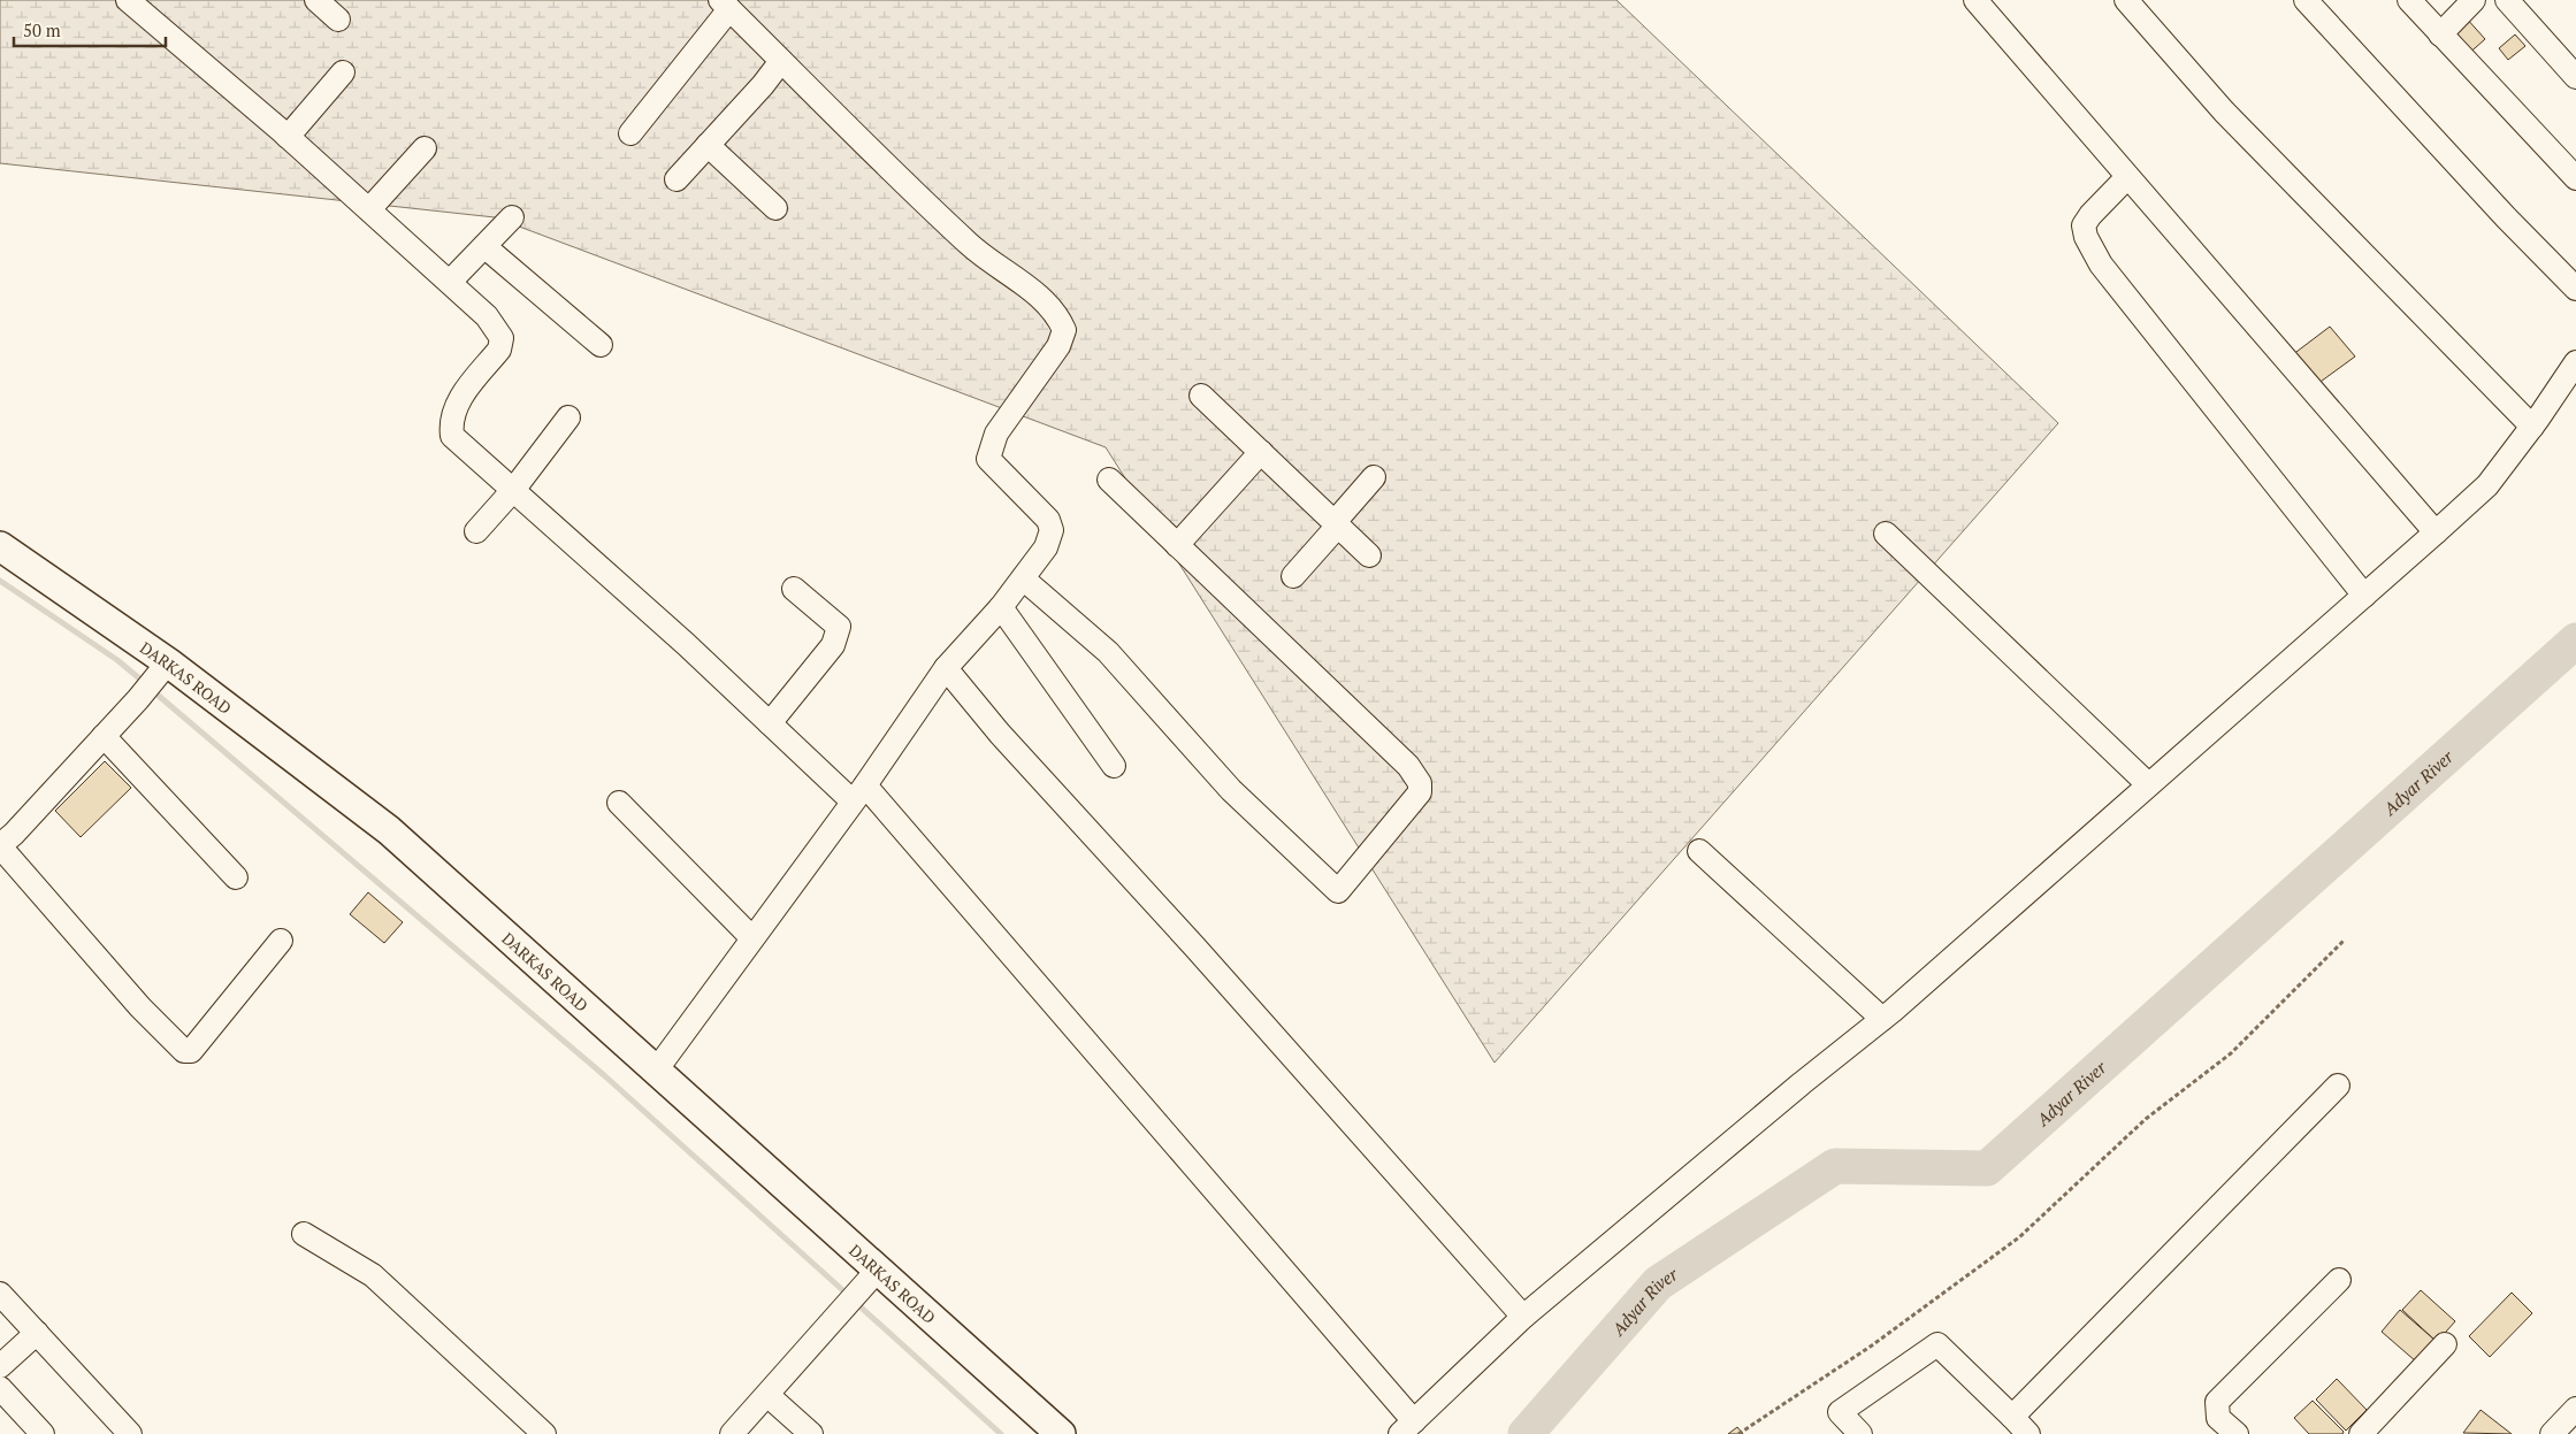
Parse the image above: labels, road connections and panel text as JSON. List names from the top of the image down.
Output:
{
  "streets": {
    "main road": ["DARKAS ROAD"]
  },
  "water": ["Adyar River"],
  "scale_bar": "50 m"
}
